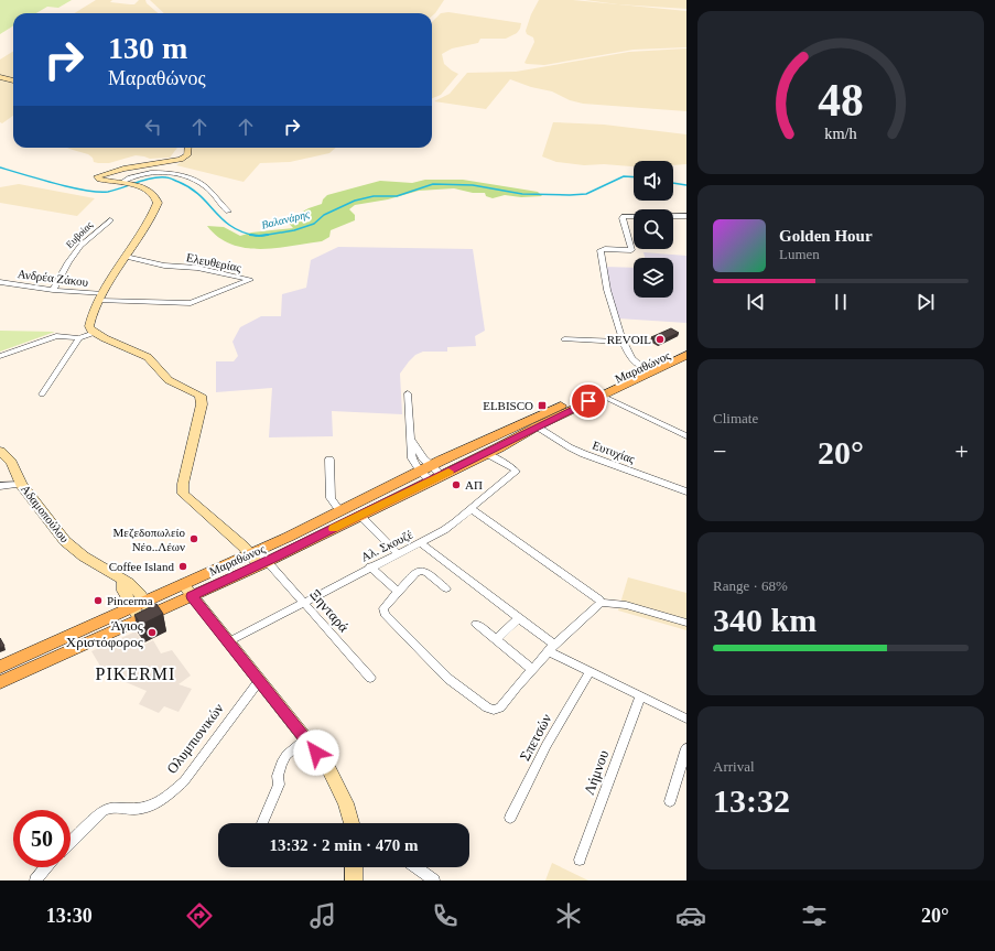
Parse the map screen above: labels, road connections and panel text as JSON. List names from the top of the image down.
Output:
{
  "streets": {
    "main road": ["Μαραθώνος"],
    "street": [
      "Ευβοίας",
      "Ελευθερίας",
      "Ανδρέα Ζάκου",
      "Ευτυχίας",
      "Αδαμοπούλου",
      "Αλ. Σκουζέ",
      "Ξηνταρά",
      "Σπετσών",
      "Ολυμπιονικών",
      "Λήμνου"
    ]
  },
  "crossings": [
    ["Ευβοίας", "Ανδρέα Ζάκου"],
    ["Ελευθερίας", "Ανδρέα Ζάκου"],
    ["Μαραθώνος", "Ευτυχίας"],
    ["Μαραθώνος", "Αδαμοπούλου"],
    ["Μαραθώνος", "Αλ. Σκουζέ"],
    ["Μαραθώνος", "Ξηνταρά"],
    ["Αλ. Σκουζέ", "Ξηνταρά"]
  ],
  "districts": ["PIKERMI"],
  "water": ["Βαλανάρης"],
  "places": {
    "other": [
      "REVOIL",
      "ΑΠ",
      "Μεζεδοπωλείο Νέο..Λέων",
      "Coffee Island",
      "Pincerma",
      "Άγιος Χριστόφορος"
    ],
    "transit": ["ELBISCO"]
  },
  "page": {
    "turn": ["130 m", "Μαραθώνος"],
    "song": ["Golden Hour", "Lumen"],
    "tile": [
      "Climate",
      ["Range · 68%", "340 km"],
      ["Arrival", "13:32"]
    ],
    "heat": ["−", "20°", "+"],
    "limit": "50",
    "trip": "13:32 · 2 min · 470 m",
    "tabs": ["13:30", "20°"],
    "gauge": ["48", "km/h"]
  }
}
